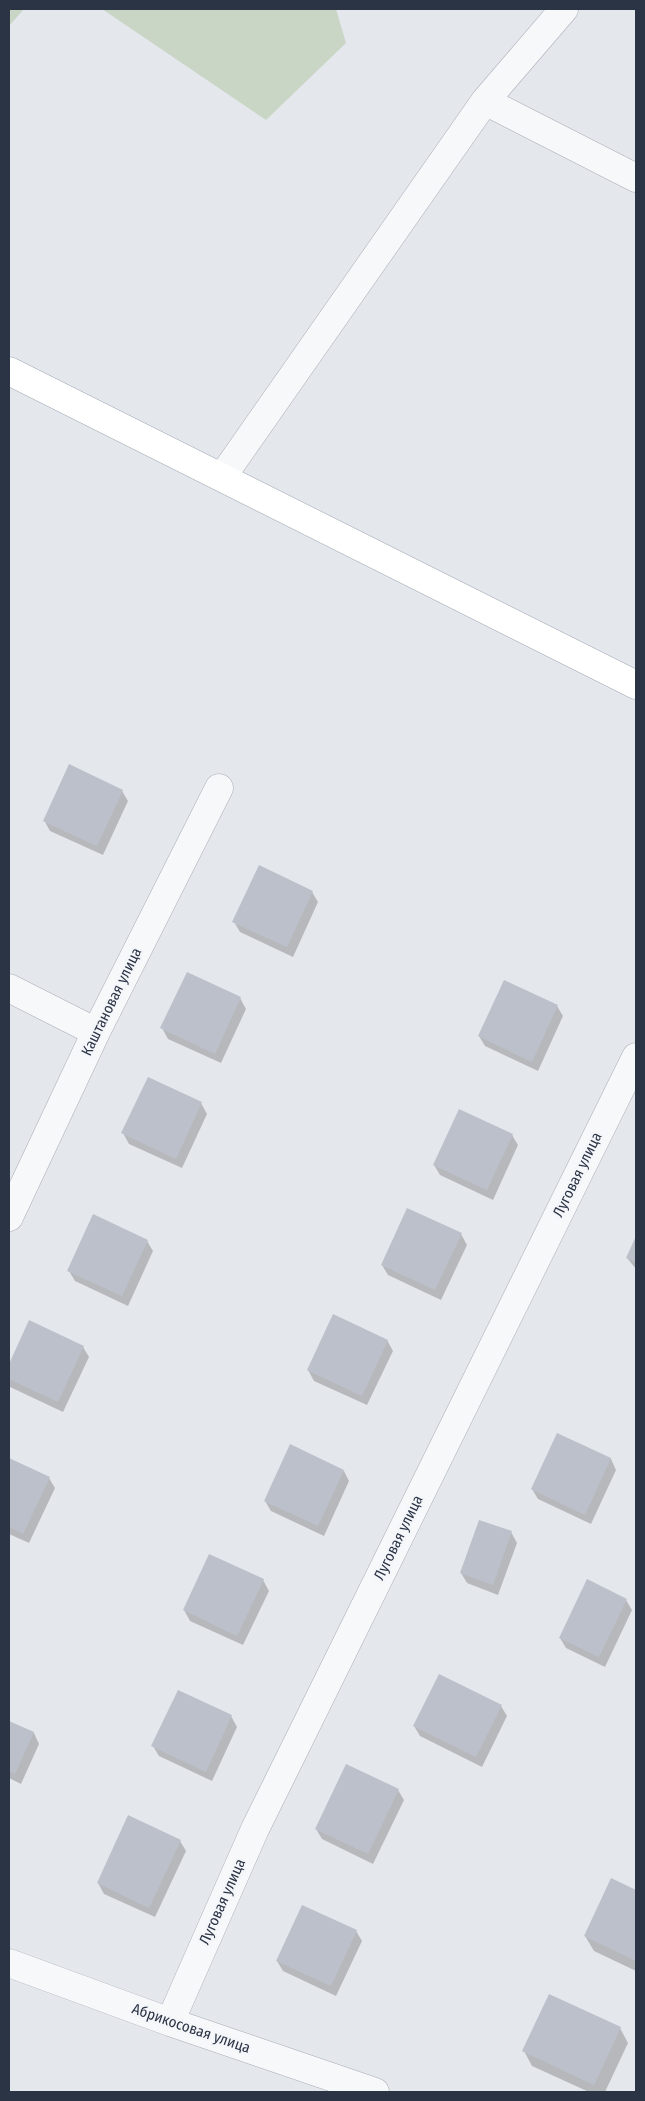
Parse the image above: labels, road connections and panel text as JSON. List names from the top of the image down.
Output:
{
  "streets": {
    "lane": ["Каштановая улица", "Луговая улица", "Абрикосовая улица"]
  },
  "crossings": [
    ["Луговая улица", "Абрикосовая улица"]
  ]
}
